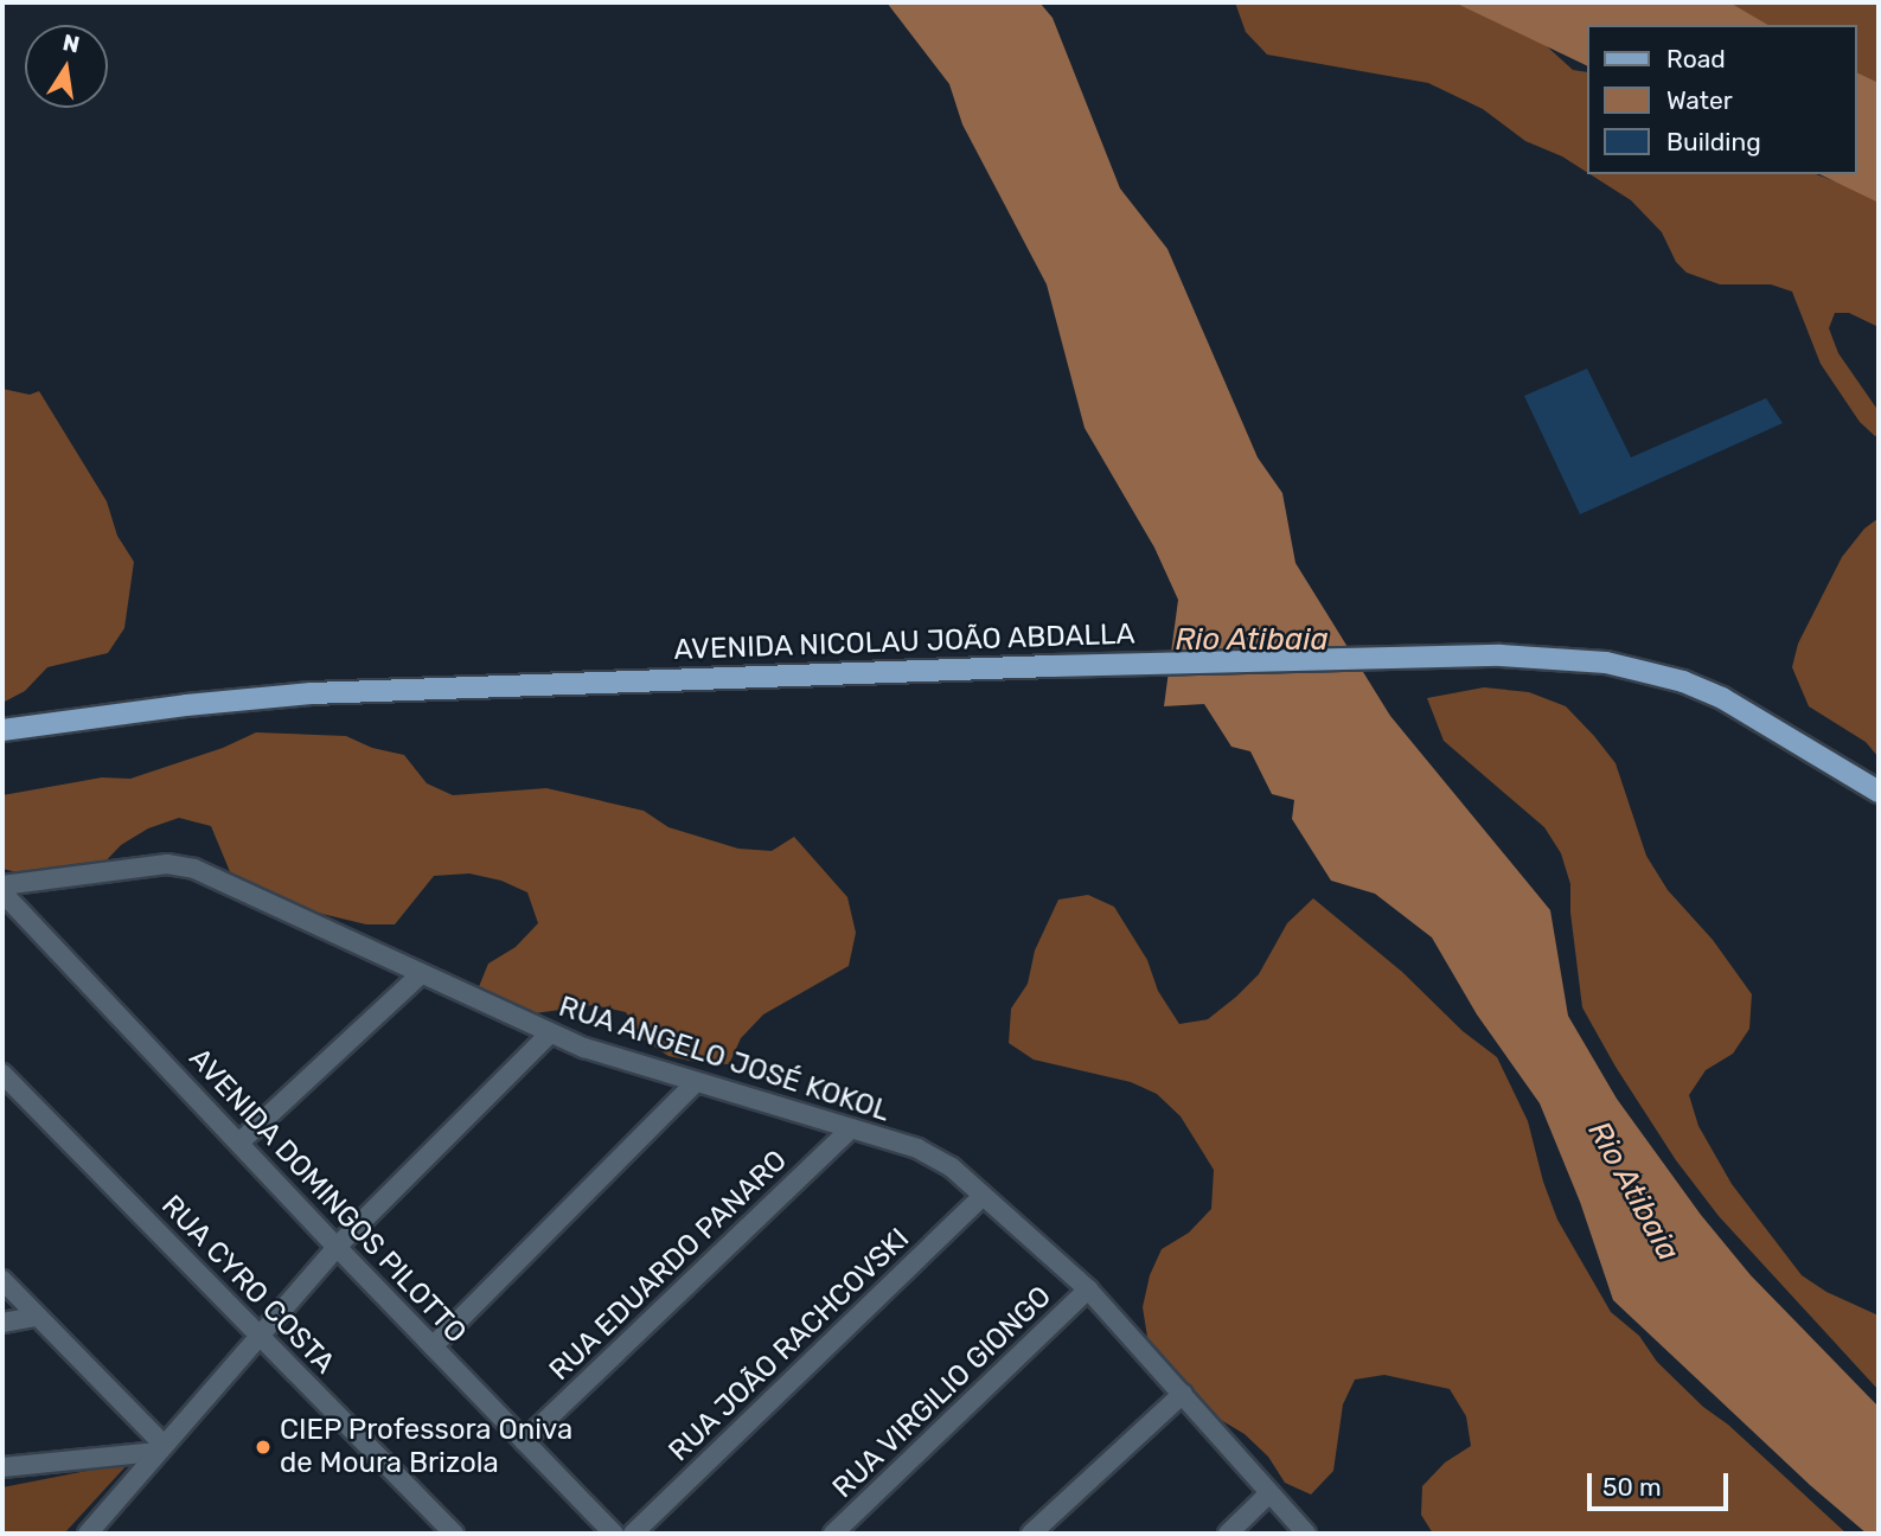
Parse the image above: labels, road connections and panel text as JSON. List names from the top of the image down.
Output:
{
  "streets": {
    "main road": ["AVENIDA NICOLAU JOÃO ABDALLA"],
    "street": [
      "RUA ANGELO JOSÉ KOKOL",
      "AVENIDA DOMINGOS PILOTTO",
      "RUA EDUARDO PANARO",
      "RUA CYRO COSTA",
      "RUA JOÃO RACHCOVSKI",
      "RUA VIRGILIO GIONGO"
    ]
  },
  "crossings": [
    ["RUA ANGELO JOSÉ KOKOL", "RUA EDUARDO PANARO"],
    ["RUA ANGELO JOSÉ KOKOL", "RUA JOÃO RACHCOVSKI"],
    ["RUA ANGELO JOSÉ KOKOL", "RUA VIRGILIO GIONGO"],
    ["AVENIDA DOMINGOS PILOTTO", "RUA EDUARDO PANARO"]
  ],
  "water": ["Rio Atibaia"],
  "places": ["CIEP Professora Oniva de Moura Brizola"],
  "legend": ["Road", "Water", "Building"],
  "scale_bar": "50 m",
  "north": "top"
}
